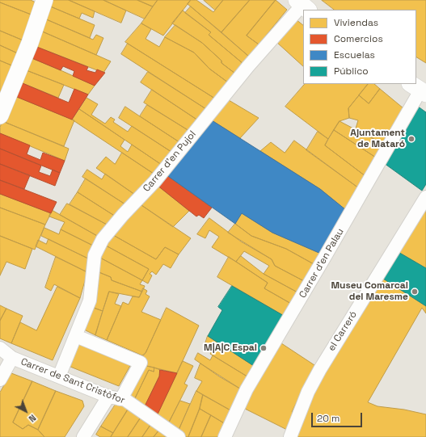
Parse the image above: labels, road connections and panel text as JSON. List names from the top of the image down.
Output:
{
  "streets": {
    "street": [
      "Carrer d'en Pujol",
      "Carrer d'en Palau",
      "el Carreró",
      "Carrer de Sant Cristòfor"
    ]
  },
  "crossings": [
    ["Carrer d'en Pujol", "Carrer de Sant Cristòfor"]
  ],
  "places": ["Ajuntament de Mataró", "Museu Comarcal del Maresme", "M|A|C Espai"],
  "legend": [
    "Viviendas",
    "Comercios",
    "Escuelas",
    "Público"
  ],
  "scale_bar": "20 m",
  "north": "bottom right"
}
